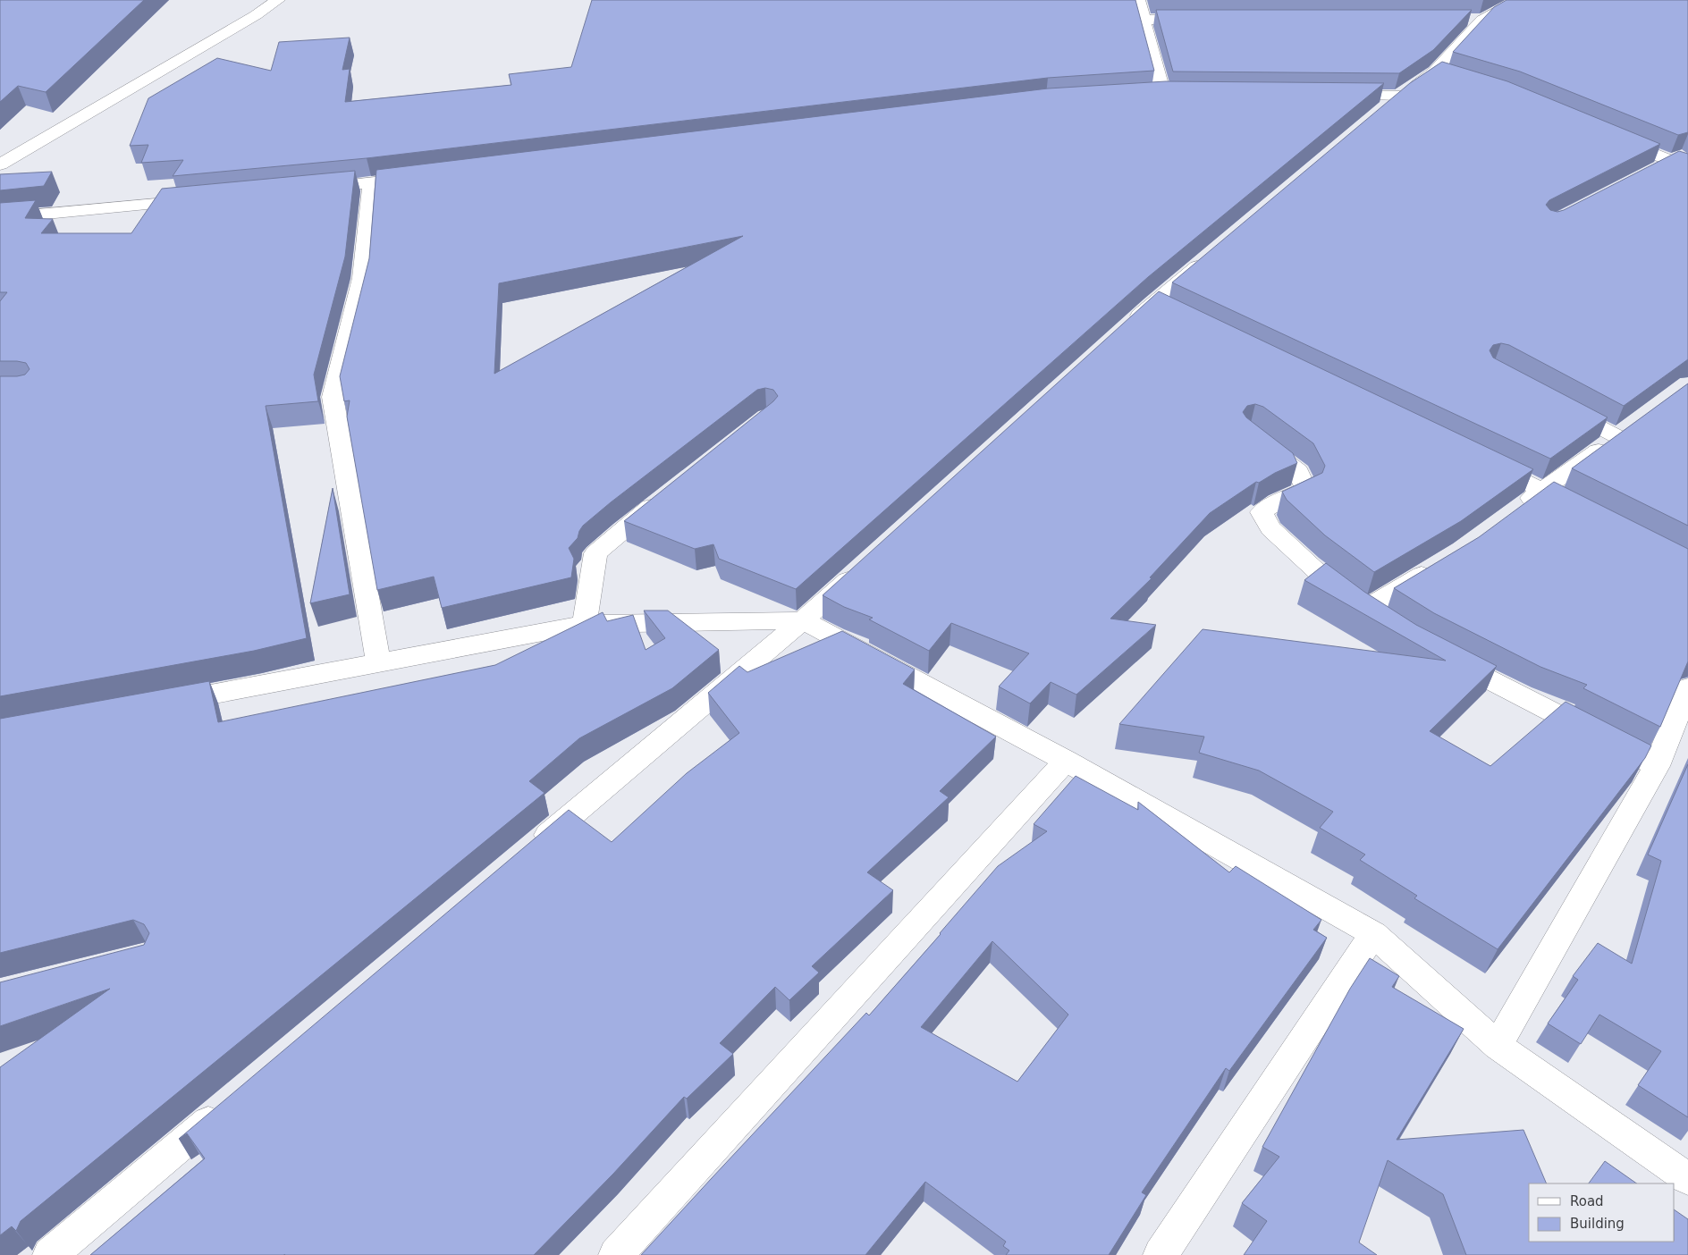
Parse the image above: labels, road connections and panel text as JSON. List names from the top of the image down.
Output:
{
  "legend": ["Road", "Building"]
}
